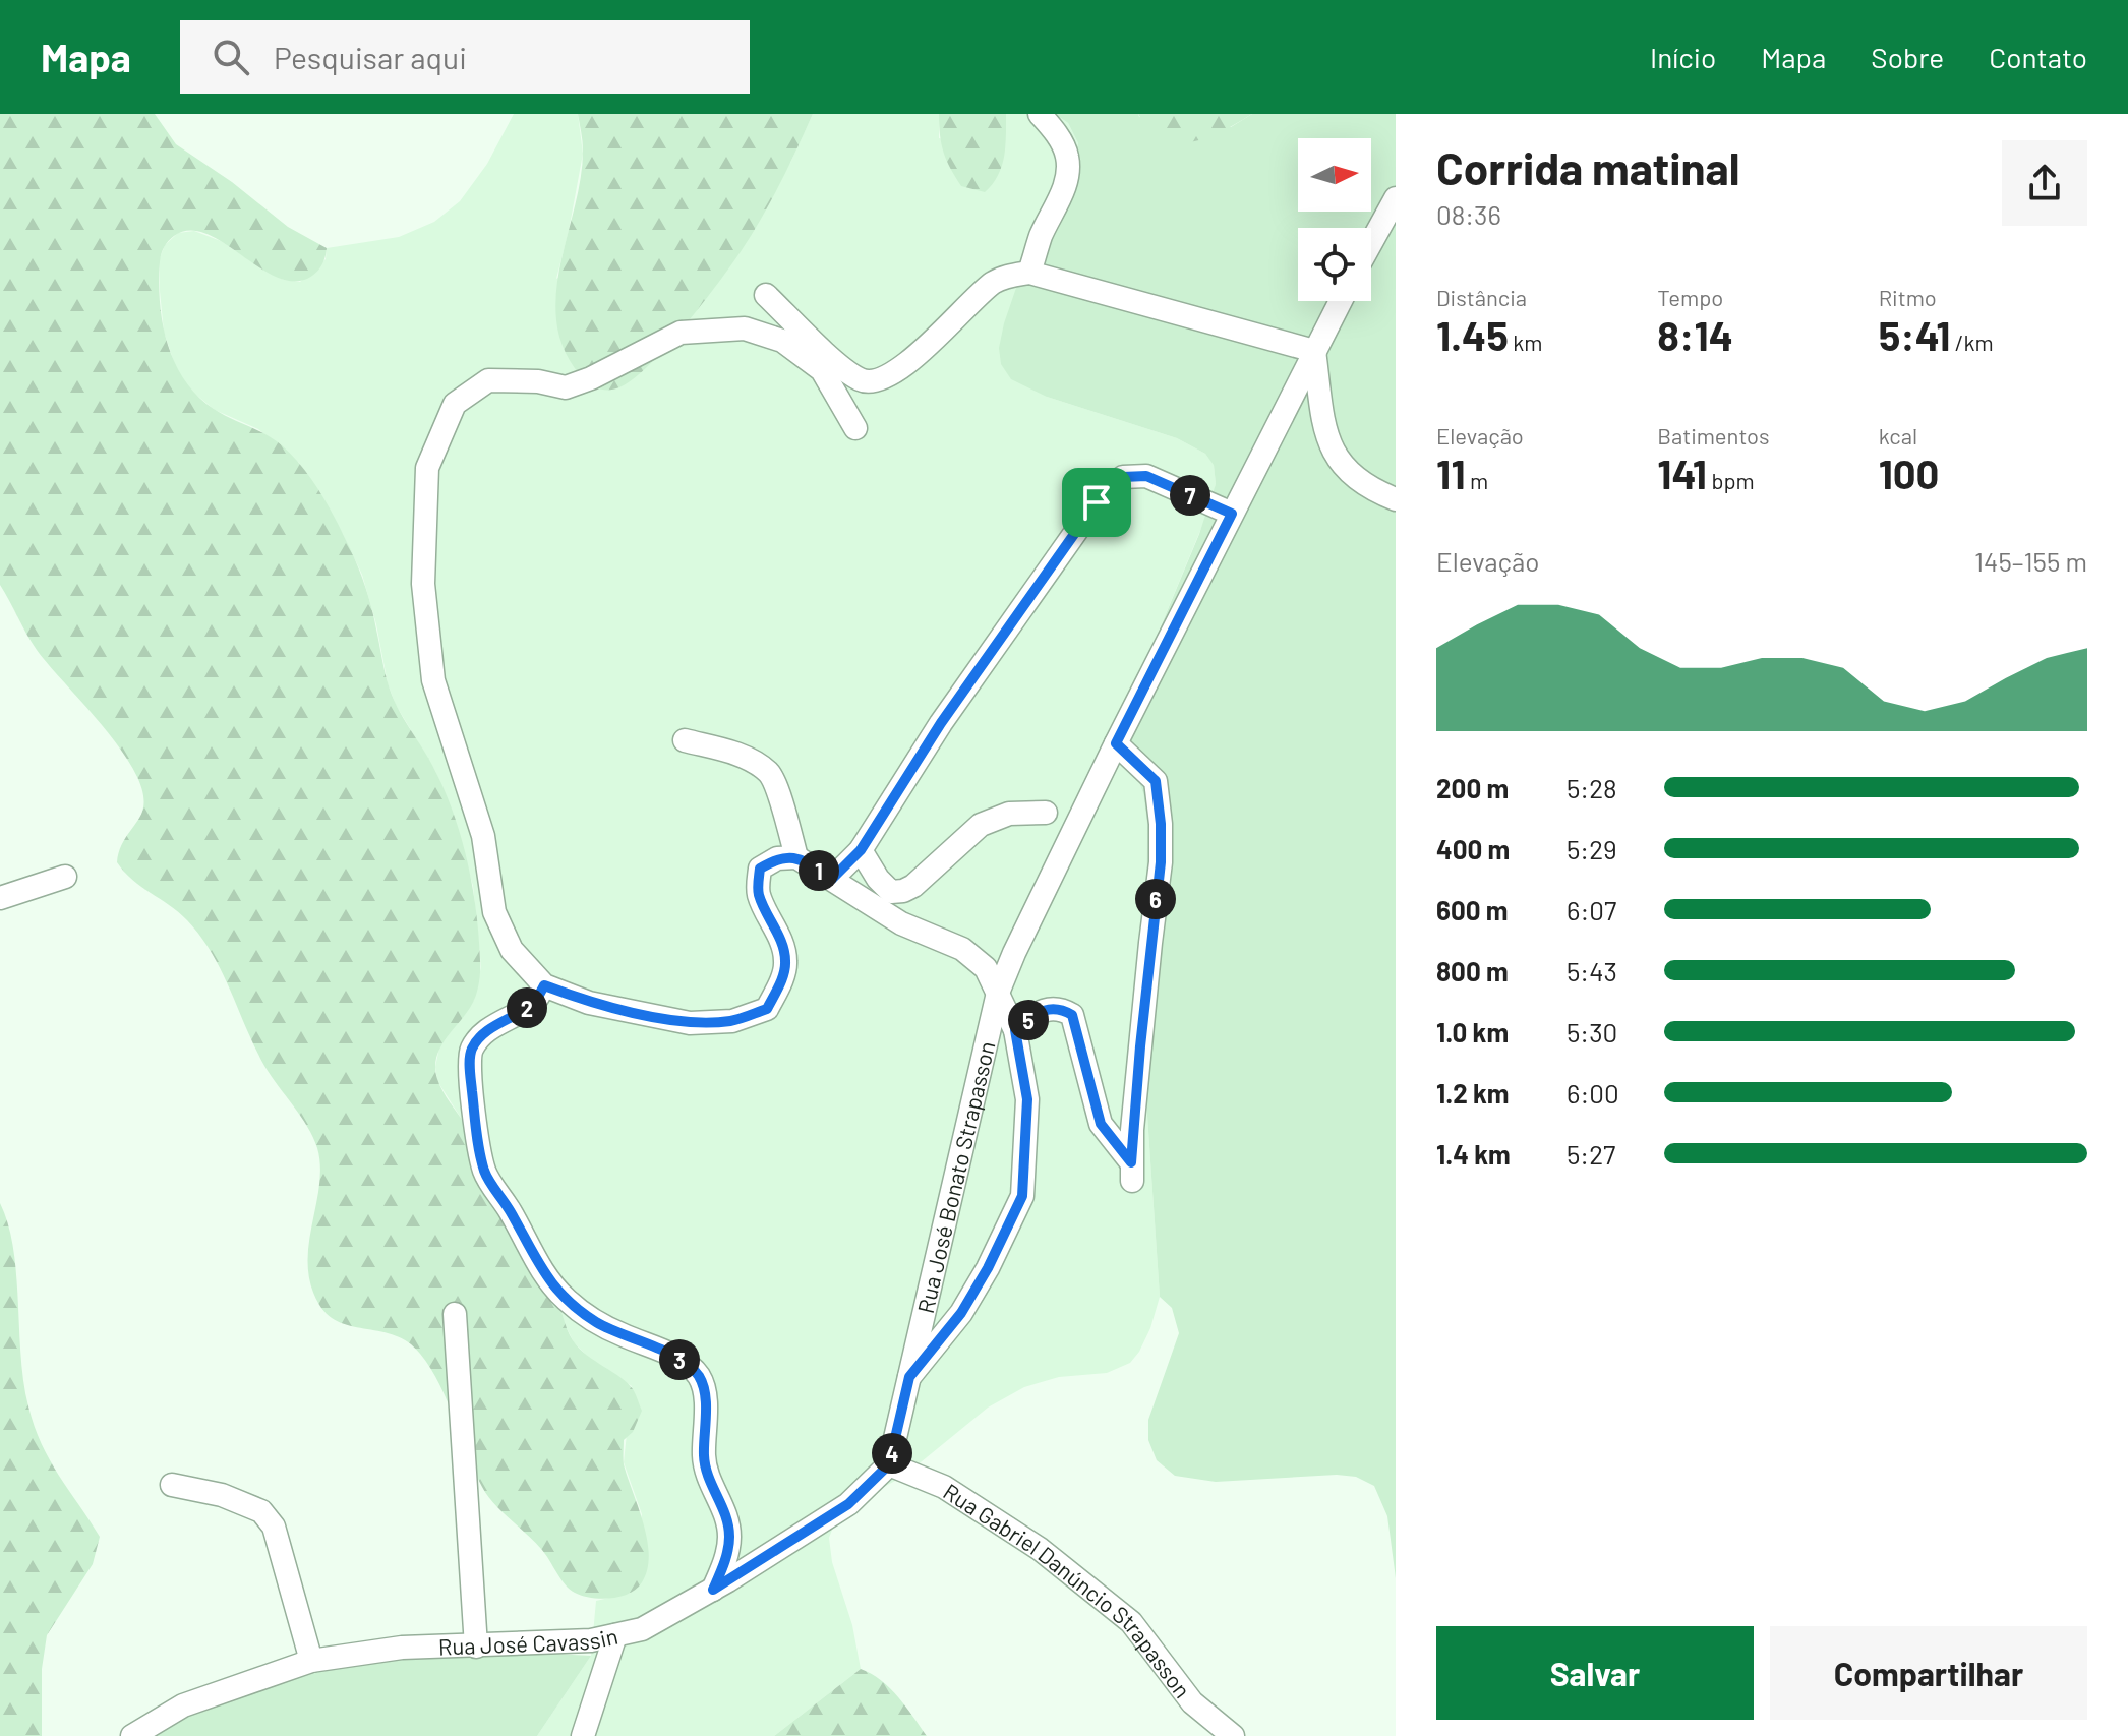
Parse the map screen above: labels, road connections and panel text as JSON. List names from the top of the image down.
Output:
{
  "streets": {
    "street": ["Rua José Bonato Strapasson", "Rua Gabriel Danúncio Strapasson", "Rua José Cavassin"]
  },
  "crossings": [
    ["Rua José Bonato Strapasson", "Rua Gabriel Danúncio Strapasson"],
    ["Rua José Bonato Strapasson", "Rua José Cavassin"],
    ["Rua Gabriel Danúncio Strapasson", "Rua José Cavassin"]
  ],
  "north": "right",
  "page": {
    "header": "Mapa",
    "search": "Pesquisar aqui",
    "nav": [
      "Início",
      "Mapa",
      "Sobre",
      "Contato"
    ],
    "heading": ["Corrida matinal", "08:36"],
    "stats": [
      ["Distância", "1.45 km"],
      ["Tempo", "8:14"],
      ["Ritmo", "5:41 /km"],
      ["Elevação", "11 m"],
      ["Batimentos", "141 bpm"],
      ["kcal", "100"]
    ],
    "pins": [
      "7",
      "1",
      "6",
      "2",
      "5",
      "3",
      "4"
    ],
    "chart": ["Elevação", "145–155 m"],
    "list": [
      {
        "name": "200 m",
        "note": "5:28"
      },
      {
        "name": "400 m",
        "note": "5:29"
      },
      {
        "name": "600 m",
        "note": "6:07"
      },
      {
        "name": "800 m",
        "note": "5:43"
      },
      {
        "name": "1.0 km",
        "note": "5:30"
      },
      {
        "name": "1.2 km",
        "note": "6:00"
      },
      {
        "name": "1.4 km",
        "note": "5:27"
      }
    ],
    "buttons": ["Salvar", "Compartilhar"]
  }
}
